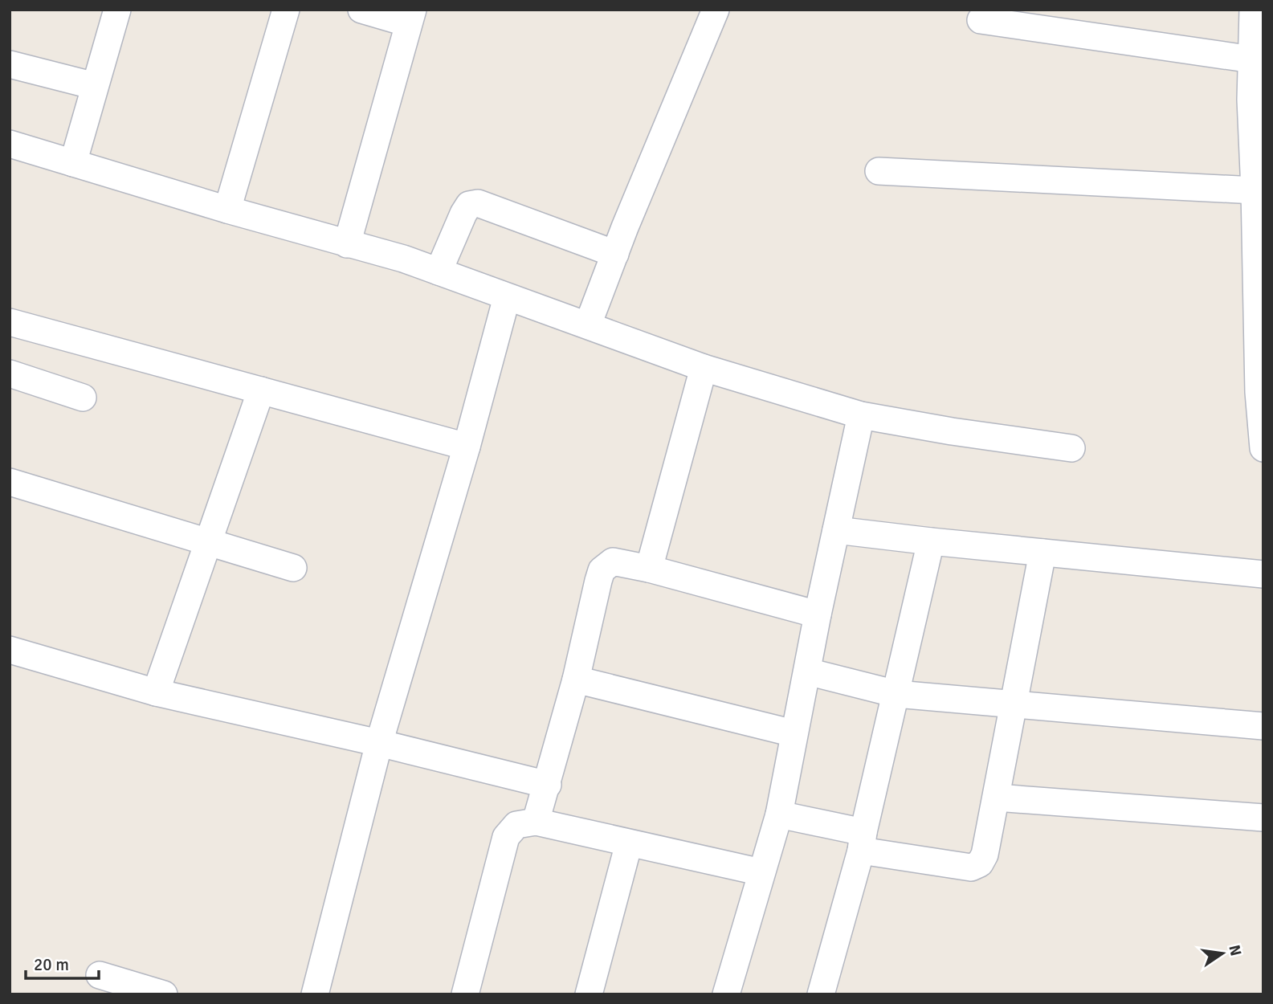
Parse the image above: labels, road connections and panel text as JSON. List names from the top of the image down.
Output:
{
  "scale_bar": "20 m",
  "north": "right"
}
